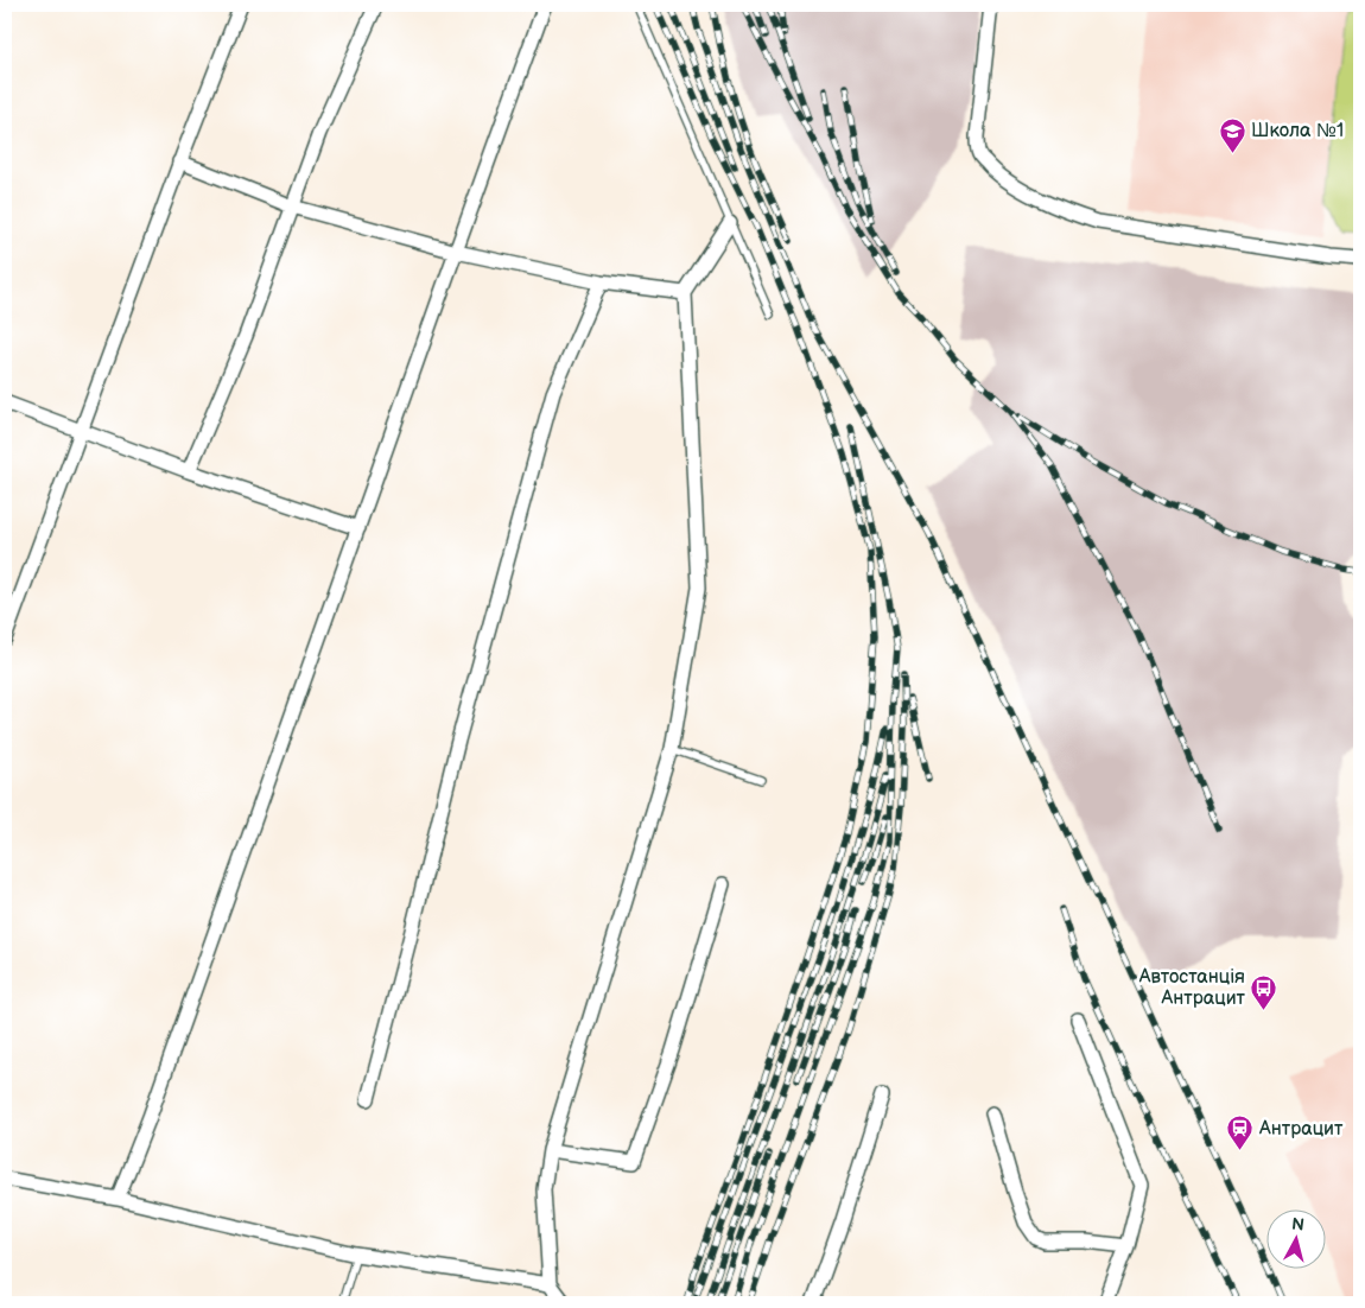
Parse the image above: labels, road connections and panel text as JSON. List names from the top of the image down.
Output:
{
  "places": {
    "school or university": ["Школа №1"],
    "bus stop": ["Автостанція Антрацит"],
    "station": ["Антрацит"]
  },
  "north": "top"
}
